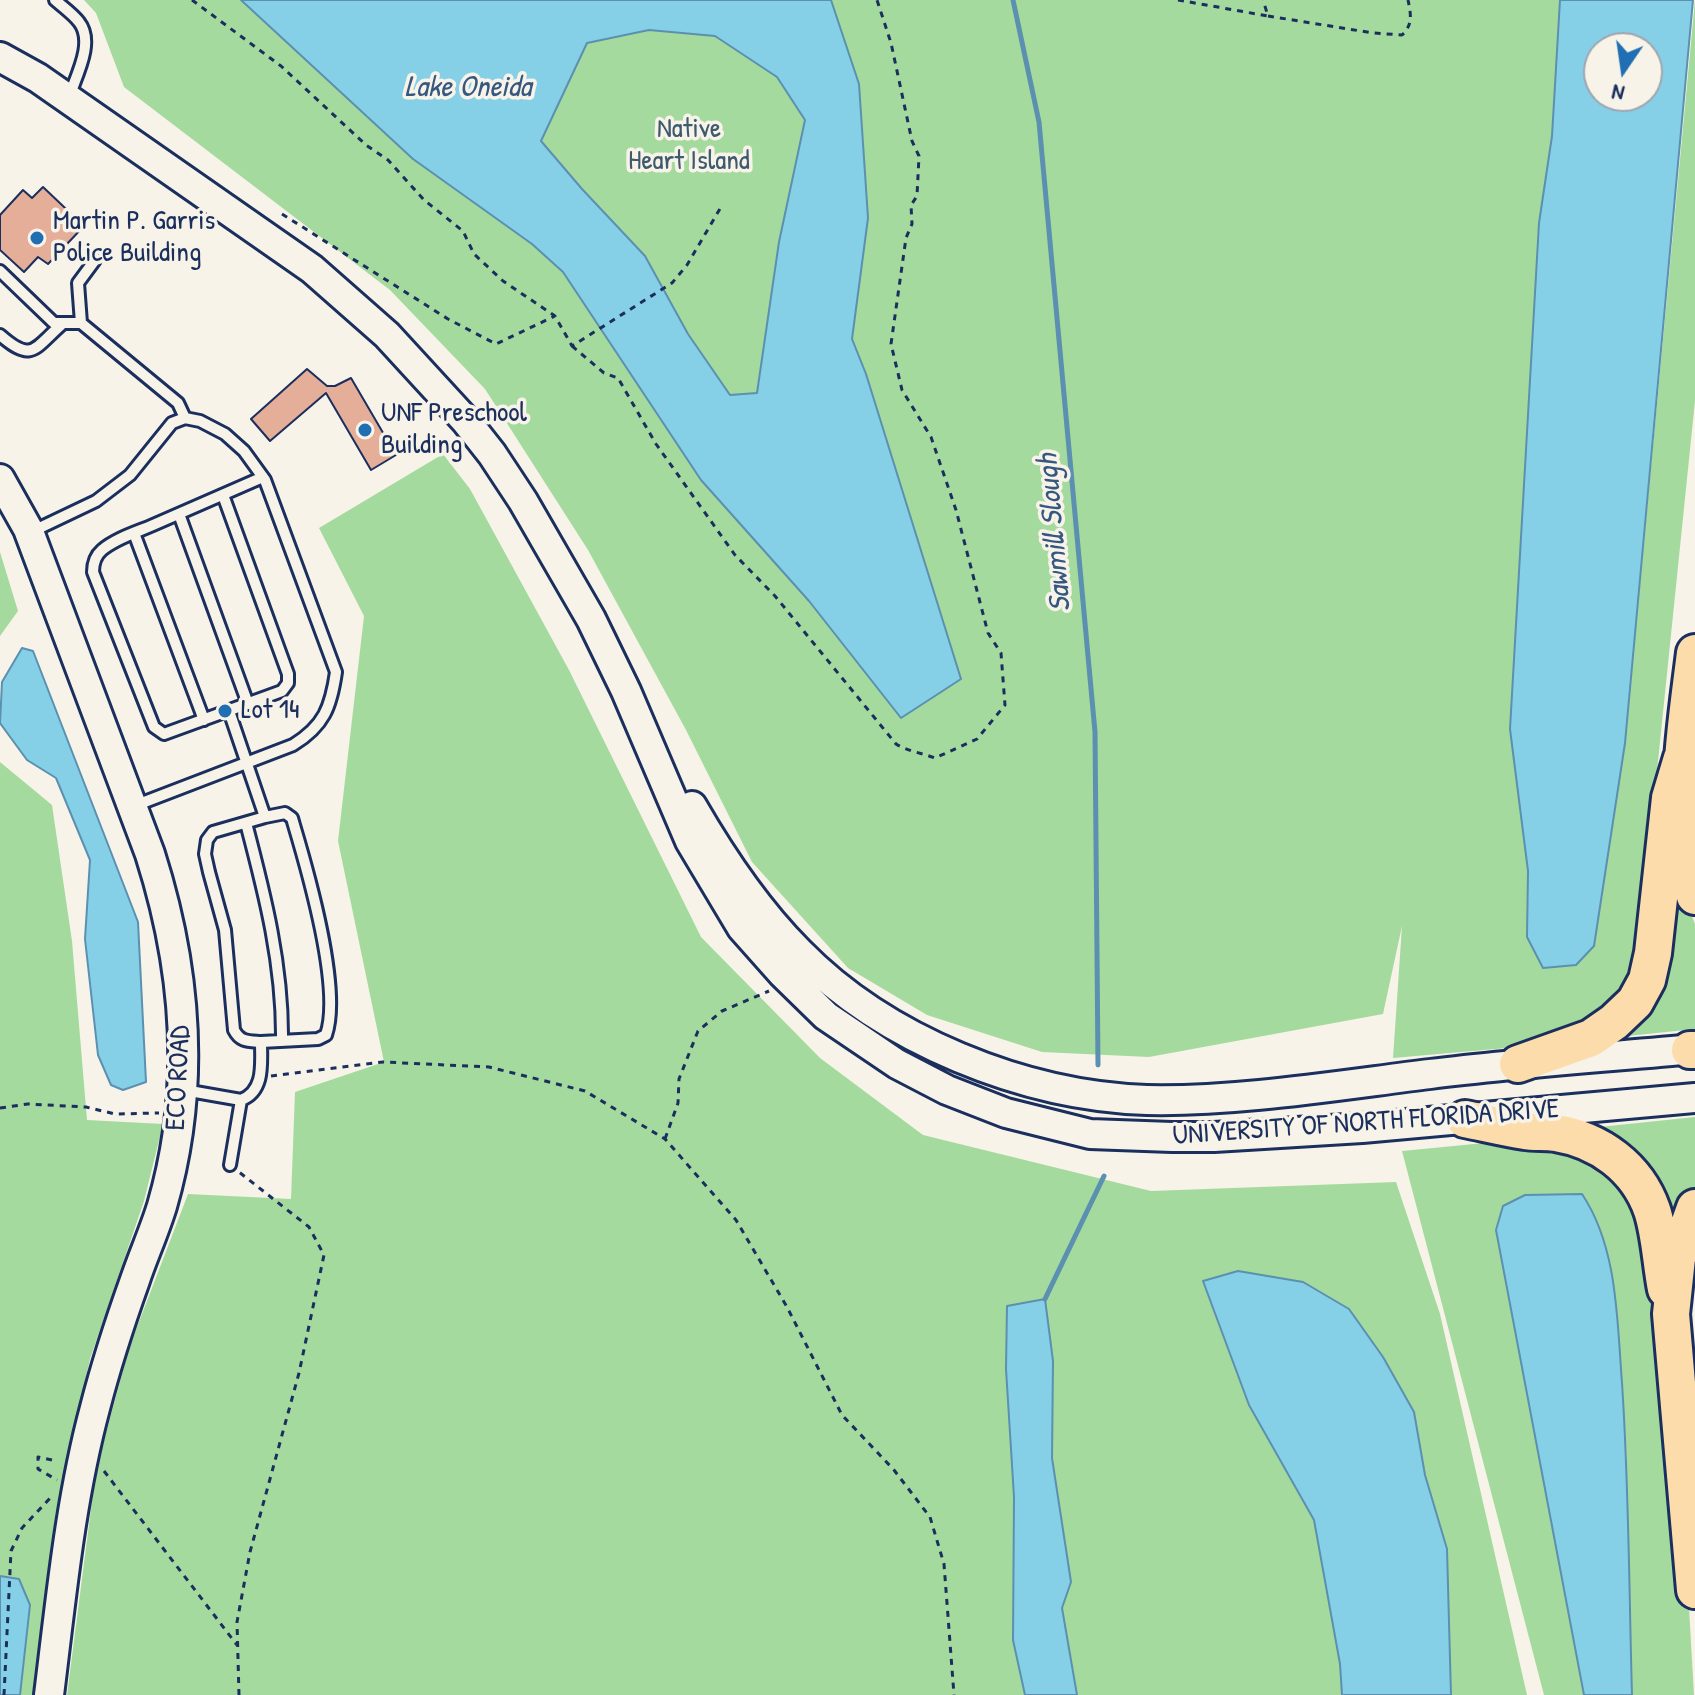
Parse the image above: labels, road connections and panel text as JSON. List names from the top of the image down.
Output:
{
  "streets": {
    "street": ["ECO ROAD", "UNIVERSITY OF NORTH FLORIDA DRIVE"]
  },
  "water": ["Lake Oneida", "Sawmill Slough"],
  "parks": ["Native Heart Island"],
  "places": ["Martin P. Garris Police Building", "UNF Preschool Building", "Lot 14"],
  "north": "bottom"
}
